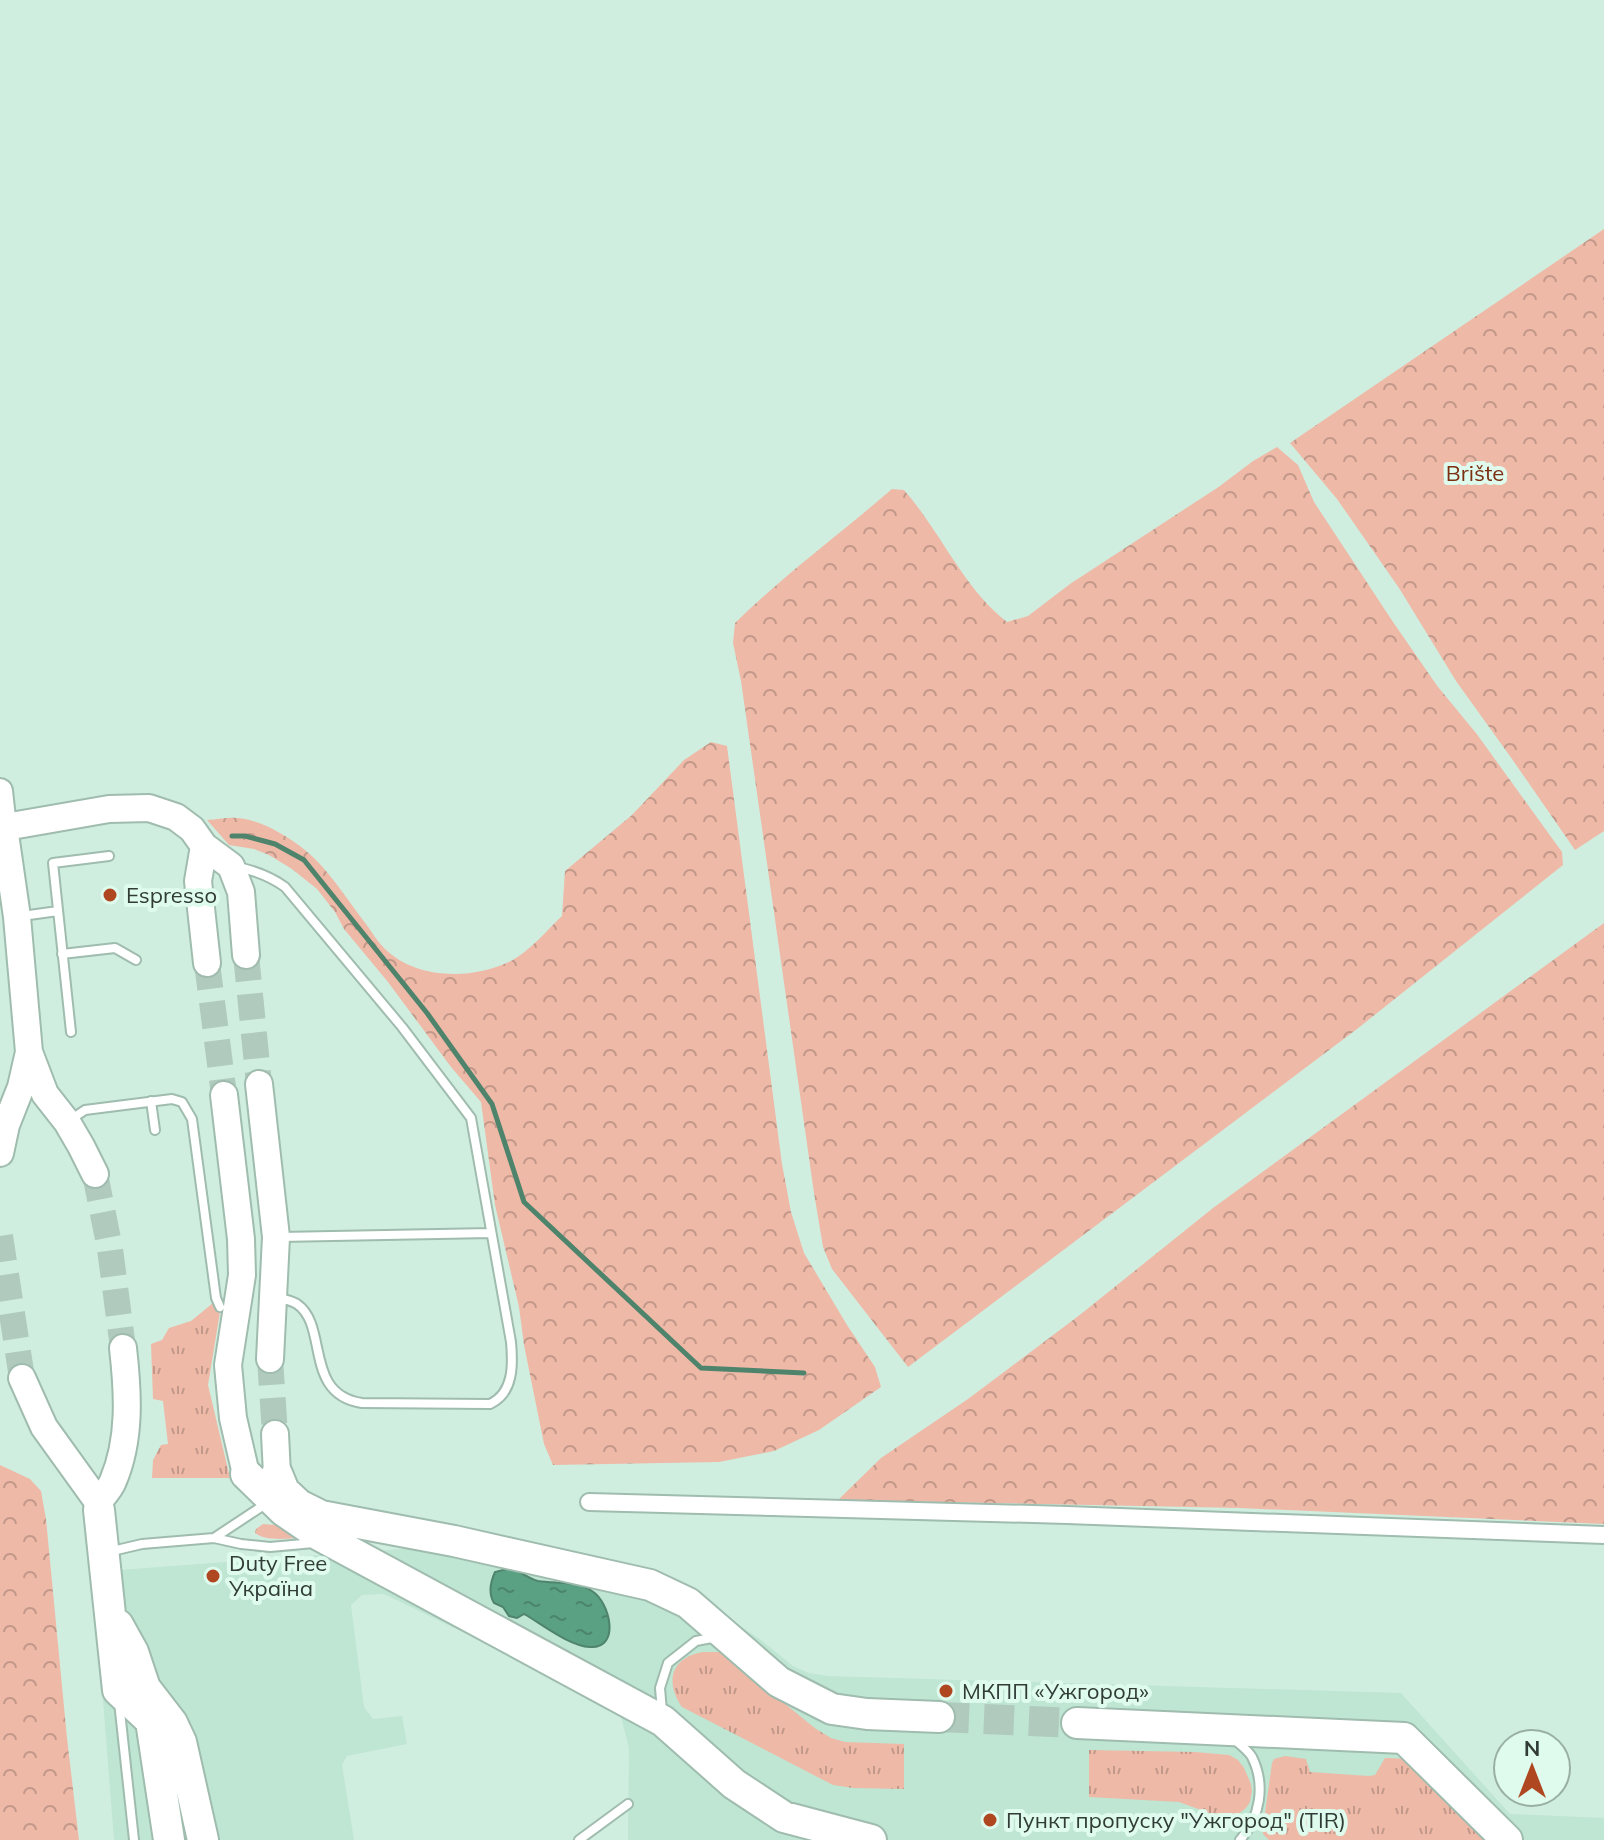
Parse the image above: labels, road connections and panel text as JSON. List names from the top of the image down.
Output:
{
  "parks": ["Brište"],
  "places": [
    "Espresso",
    "Duty Free Україна",
    "МКПП «Ужгород»",
    "Пункт пропуску \"Ужгород\" (TIR)"
  ],
  "north": "top"
}
